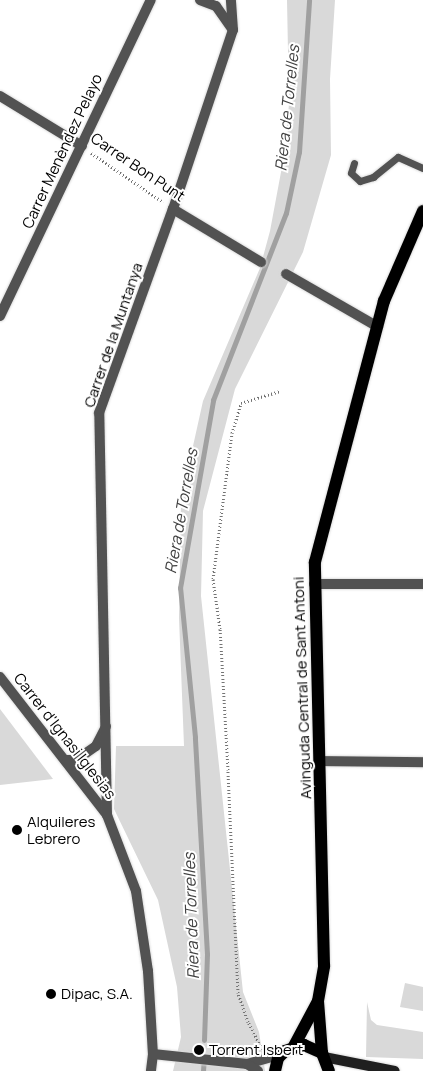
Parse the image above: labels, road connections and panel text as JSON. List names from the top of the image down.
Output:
{
  "streets": {
    "main road": ["Avinguda Central de Sant Antoni"],
    "street": [
      "Carrer Menèndez Pelayo",
      "Carrer Bon Punt",
      "Carrer de la Muntanya",
      "Carrer d'Ignasi Iglesias"
    ]
  },
  "crossings": [
    ["Carrer Menèndez Pelayo", "Carrer Bon Punt"],
    ["Carrer Bon Punt", "Carrer de la Muntanya"],
    ["Carrer de la Muntanya", "Carrer d'Ignasi Iglesias"]
  ],
  "water": ["Riera de Torrelles"],
  "places": ["Alquileres Lebrero", "Dipac, S.A.", "Torrent Isbert"]
}
